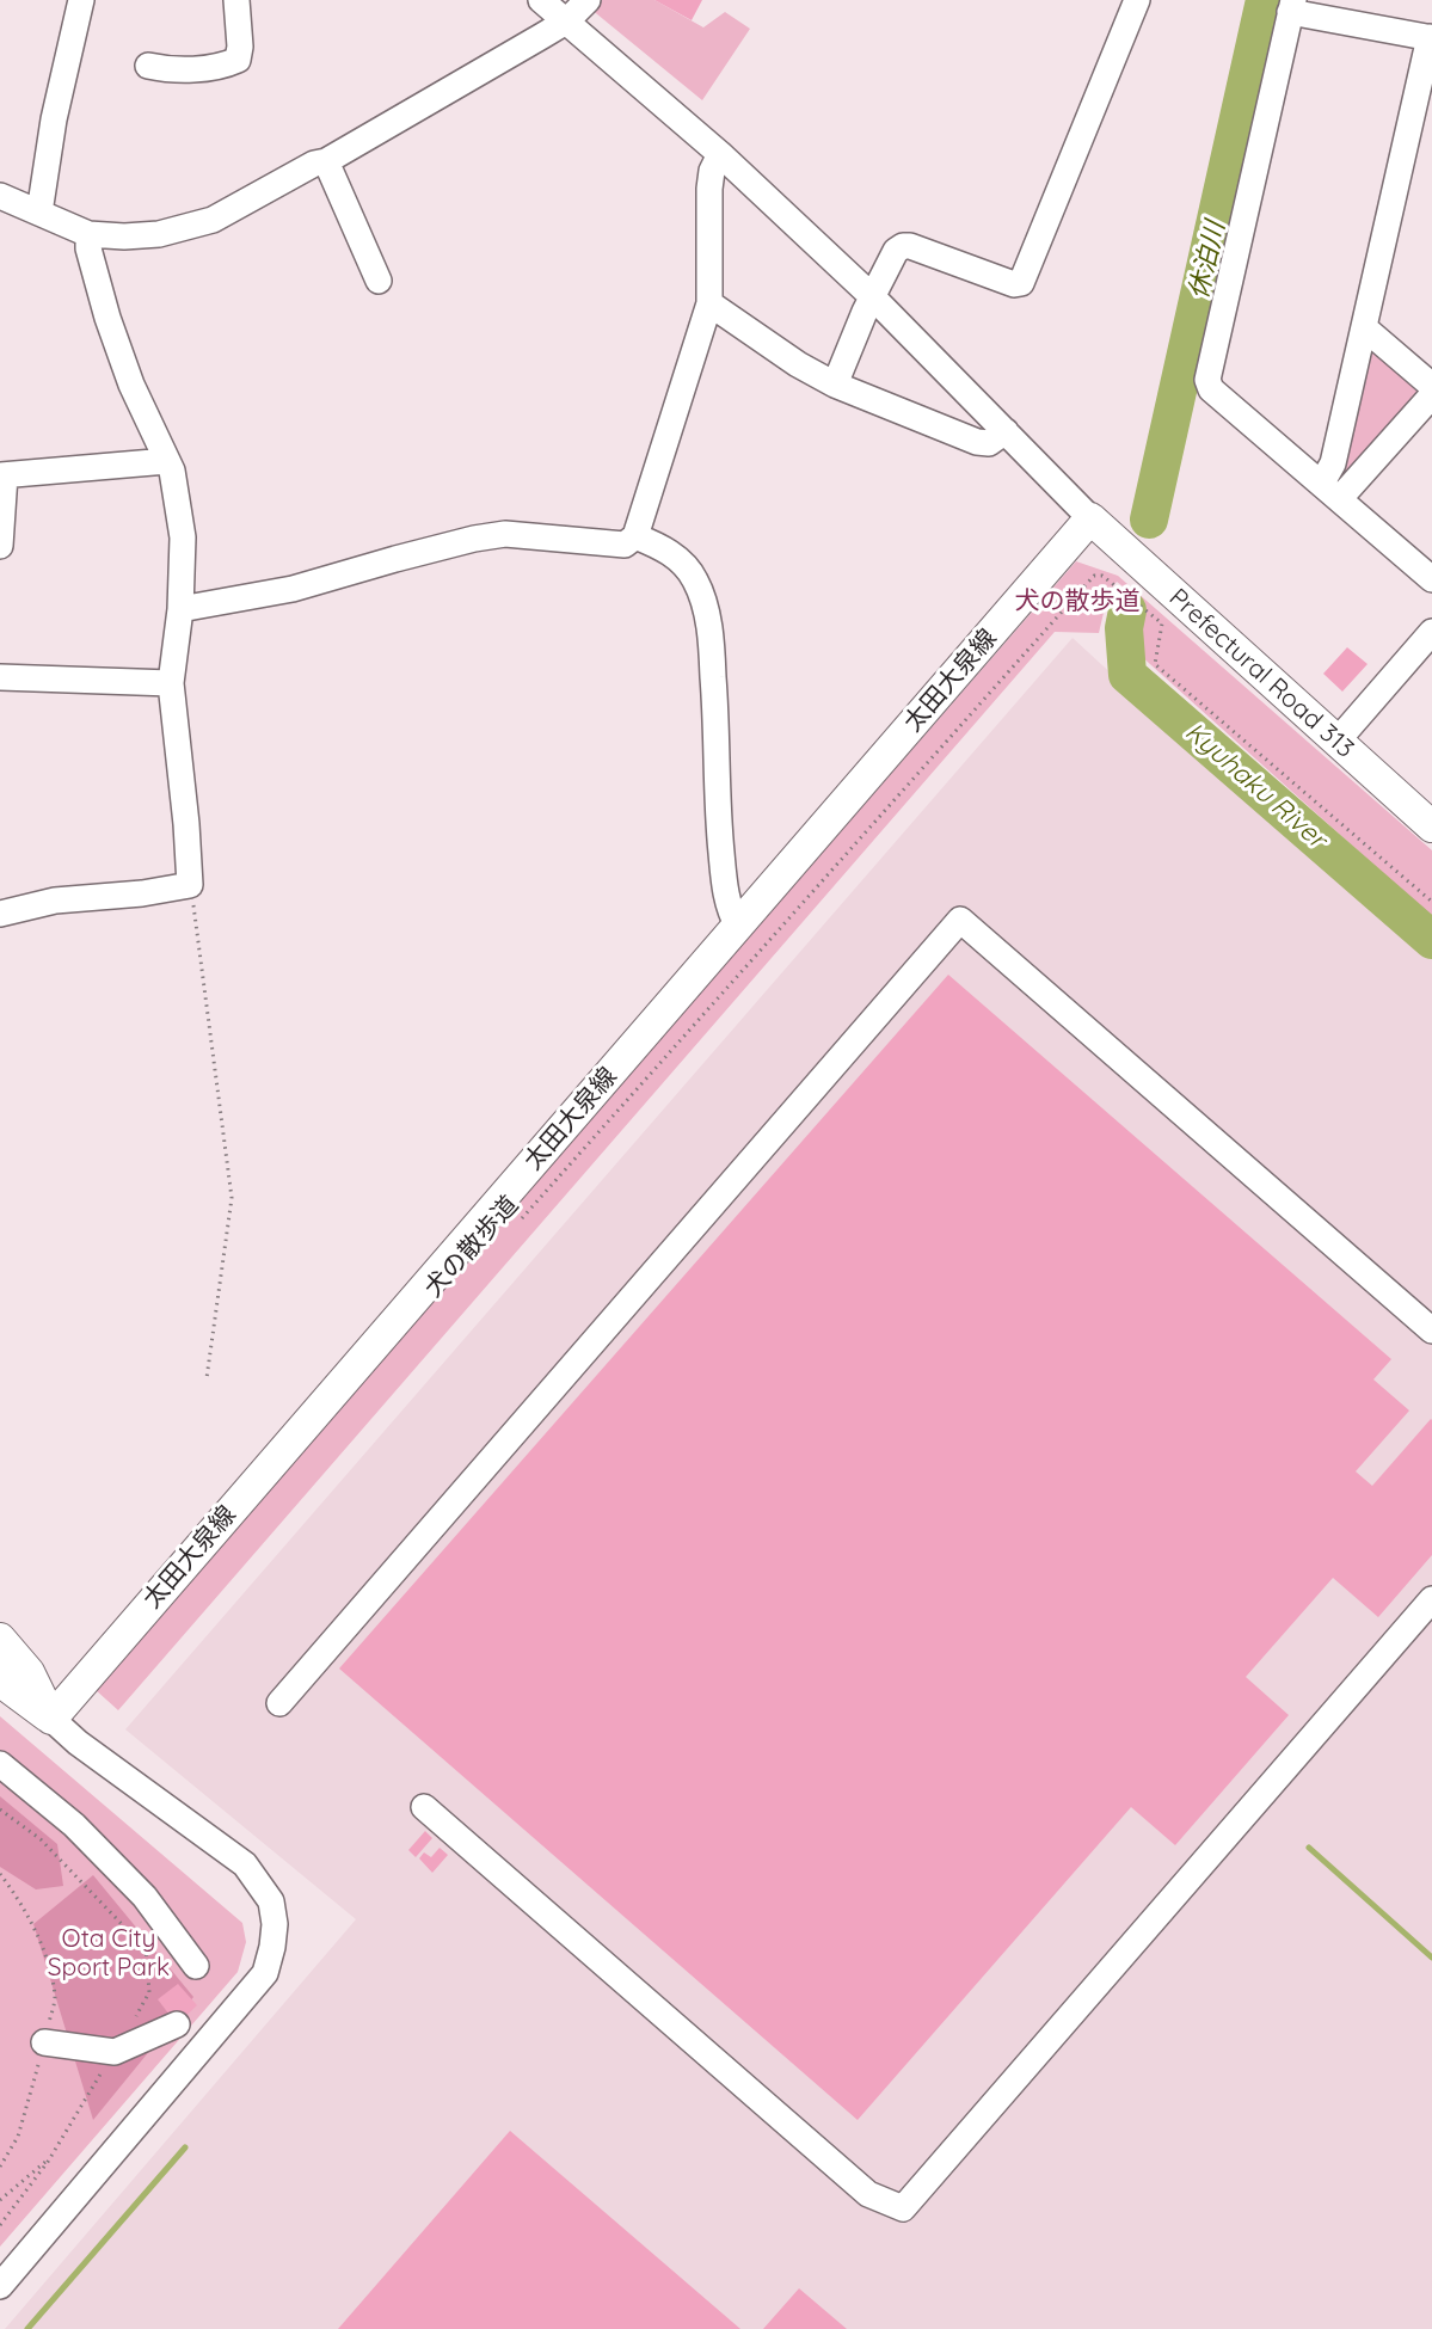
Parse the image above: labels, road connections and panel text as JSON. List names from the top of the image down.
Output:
{
  "streets": {
    "main road": ["Prefectural Road 313", "太田大泉線"],
    "path": ["犬の散歩道"]
  },
  "crossings": [
    ["Prefectural Road 313", "太田大泉線"]
  ],
  "water": ["休泊川", "Kyuhaku River"],
  "parks": ["犬の散歩道", "Ota City Sport Park"]
}
